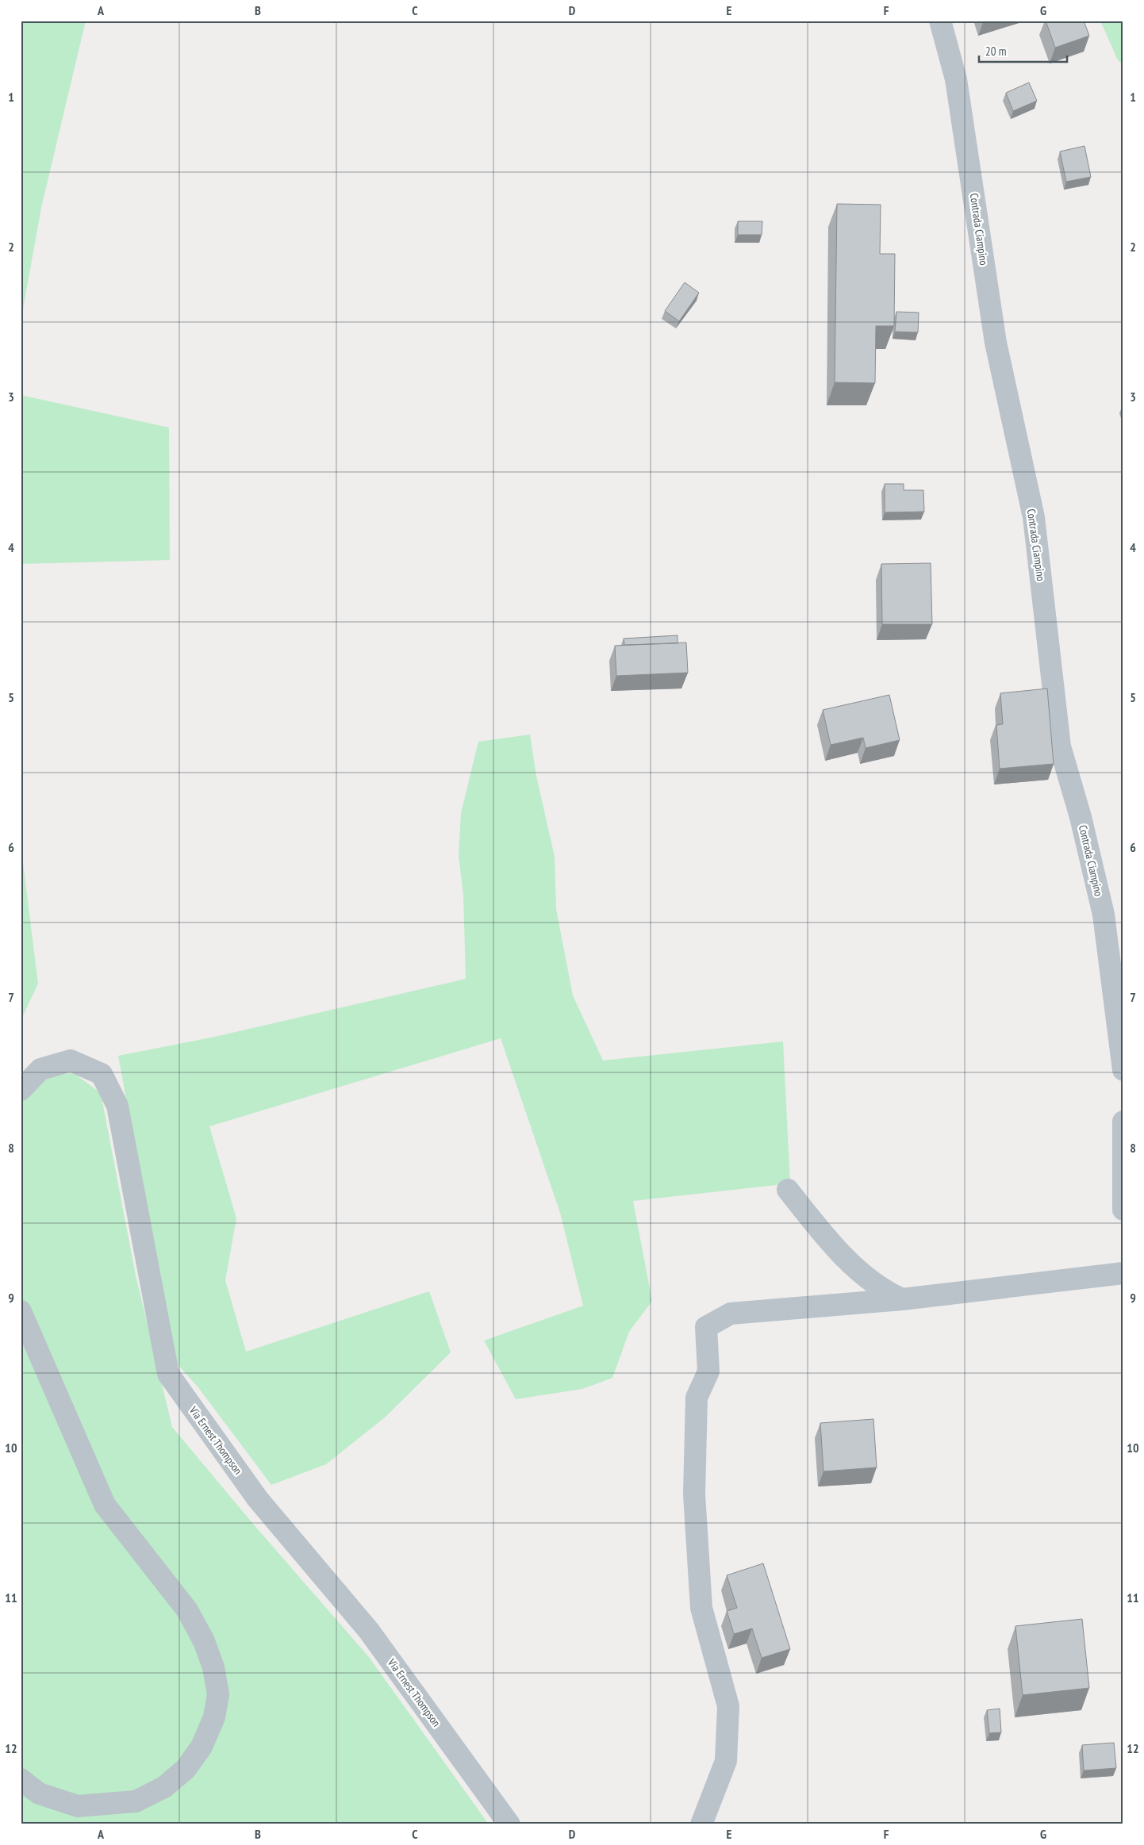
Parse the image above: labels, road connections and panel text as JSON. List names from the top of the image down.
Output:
{
  "streets": {
    "street": ["Contrada Ciampino", "Via Ernest Thompson"]
  },
  "scale_bar": "20 m",
  "grid": {
    "columns": [
      "A",
      "B",
      "C",
      "D",
      "E",
      "F",
      "G"
    ],
    "rows": [
      "1",
      "2",
      "3",
      "4",
      "5",
      "6",
      "7",
      "8",
      "9",
      "10",
      "11",
      "12"
    ]
  }
}
